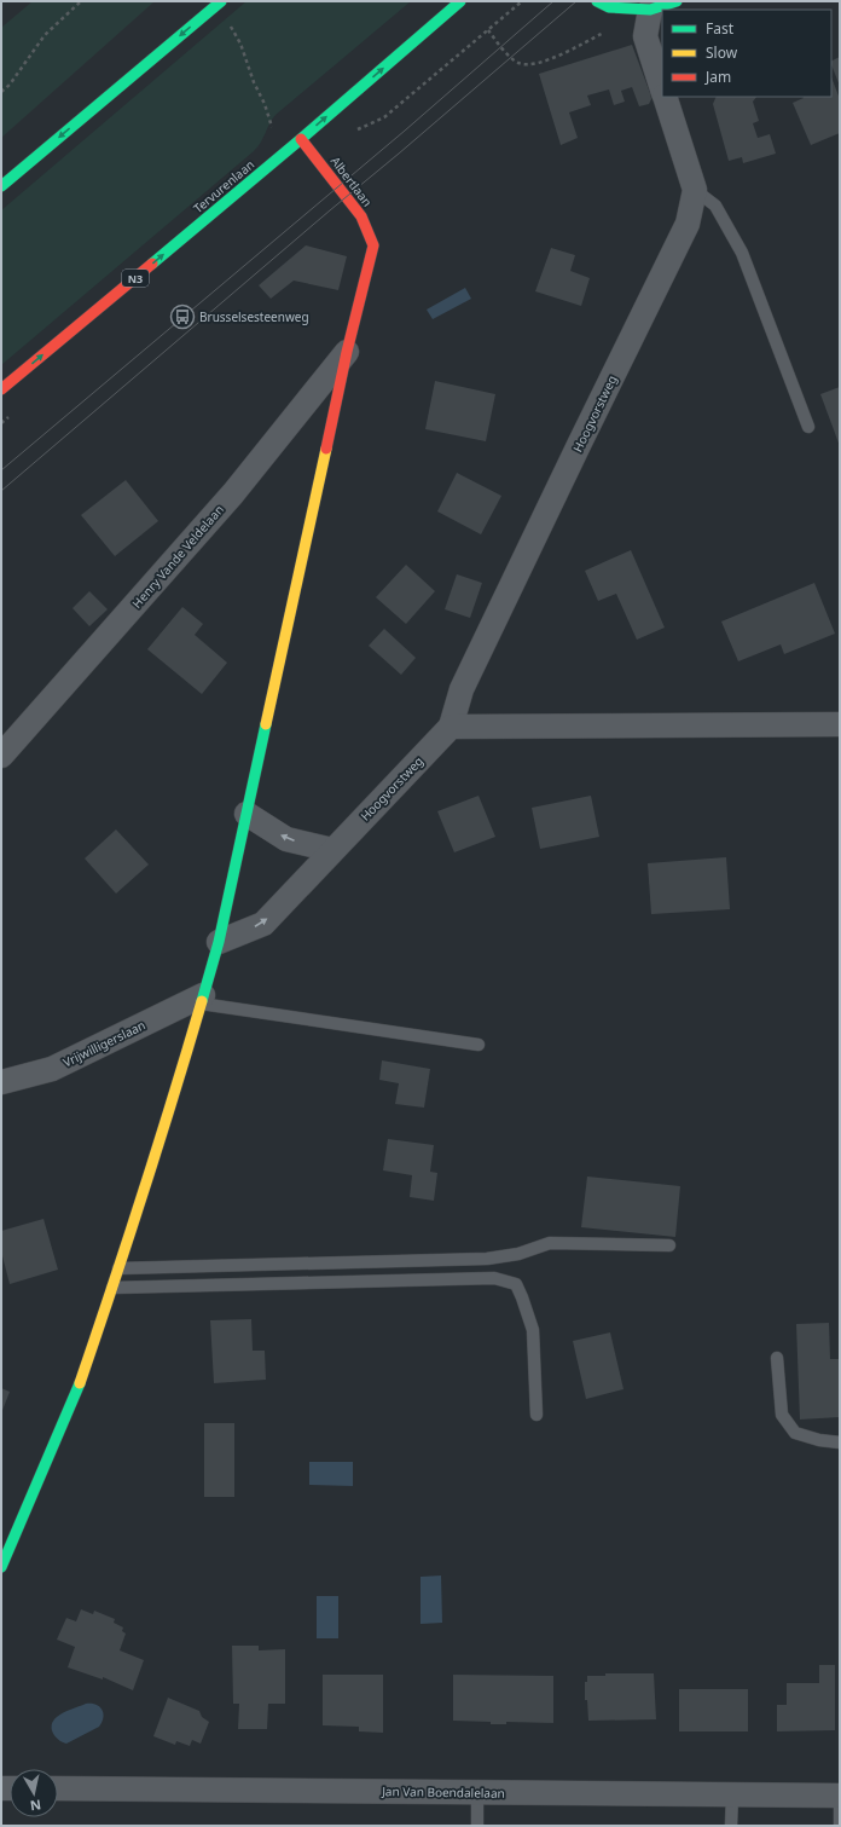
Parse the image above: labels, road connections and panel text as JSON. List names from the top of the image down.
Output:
{
  "streets": {
    "street": [
      "Albertlaan",
      "Tervurenlaan",
      "N3",
      "Hoogvorstweg",
      "Henry Vande Veldelaan",
      "Vrijwilligerslaan",
      "Jan Van Boendalelaan"
    ]
  },
  "crossings": [
    ["Albertlaan", "Tervurenlaan"],
    ["Albertlaan", "Henry Vande Veldelaan"]
  ],
  "one_way": ["Tervurenlaan"],
  "places": {
    "bus stop": ["Brusselsesteenweg"]
  },
  "legend": ["Fast", "Slow", "Jam"],
  "north": "bottom"
}
